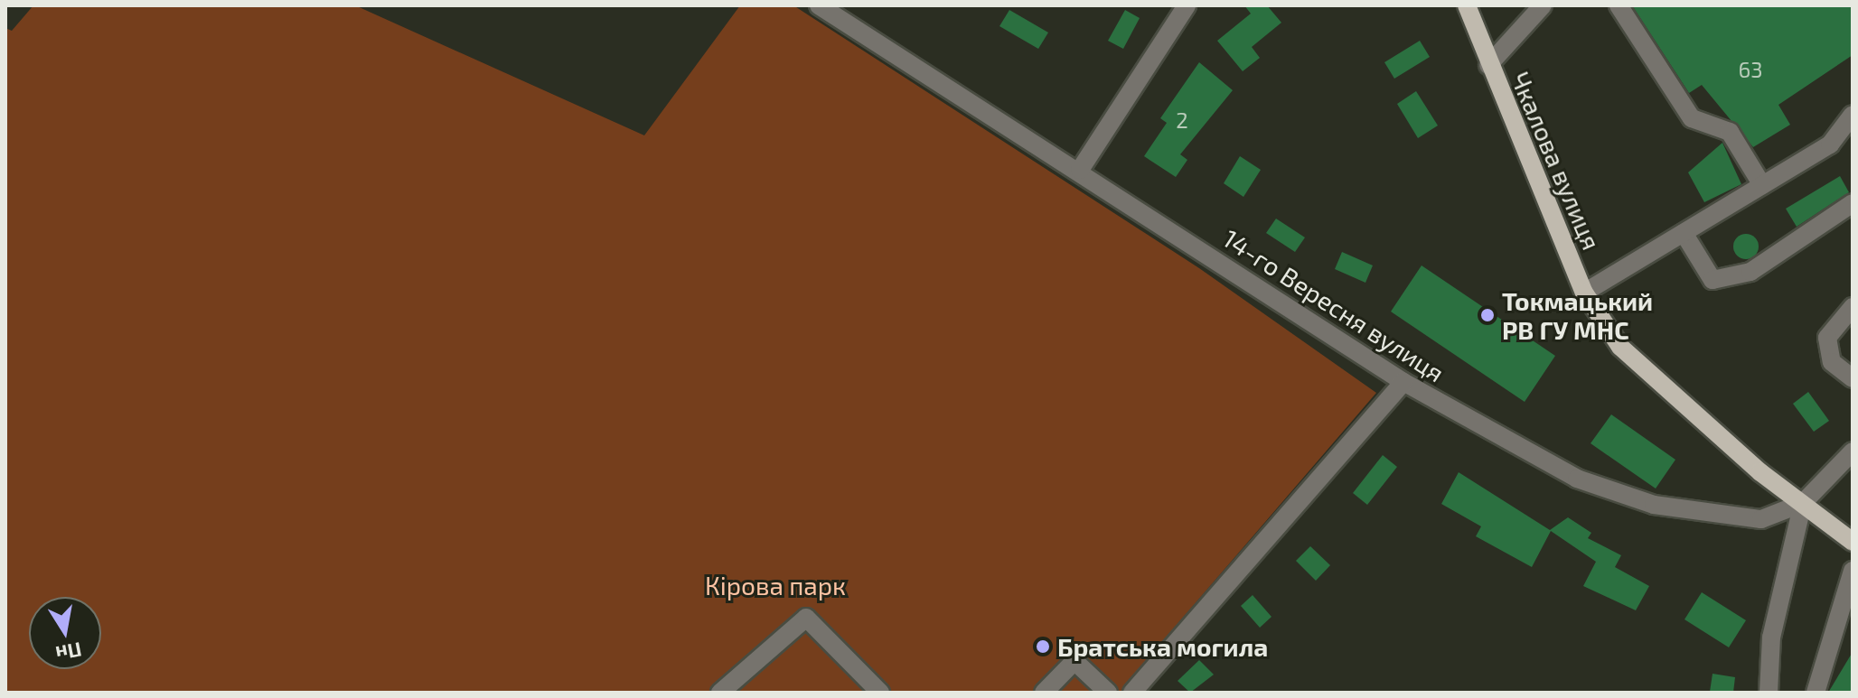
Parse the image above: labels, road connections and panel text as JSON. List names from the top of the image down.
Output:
{
  "streets": {
    "main road": ["Чкалова вулиця"],
    "street": ["14-го Вересня вулиця"]
  },
  "crossings": [
    ["Чкалова вулиця", "14-го Вересня вулиця"]
  ],
  "parks": ["Кірова парк"],
  "places": ["Токмацький РВ ГУ МНС", "Братська могила"],
  "house_numbers": ["63", "2"],
  "north": "bottom"
}
